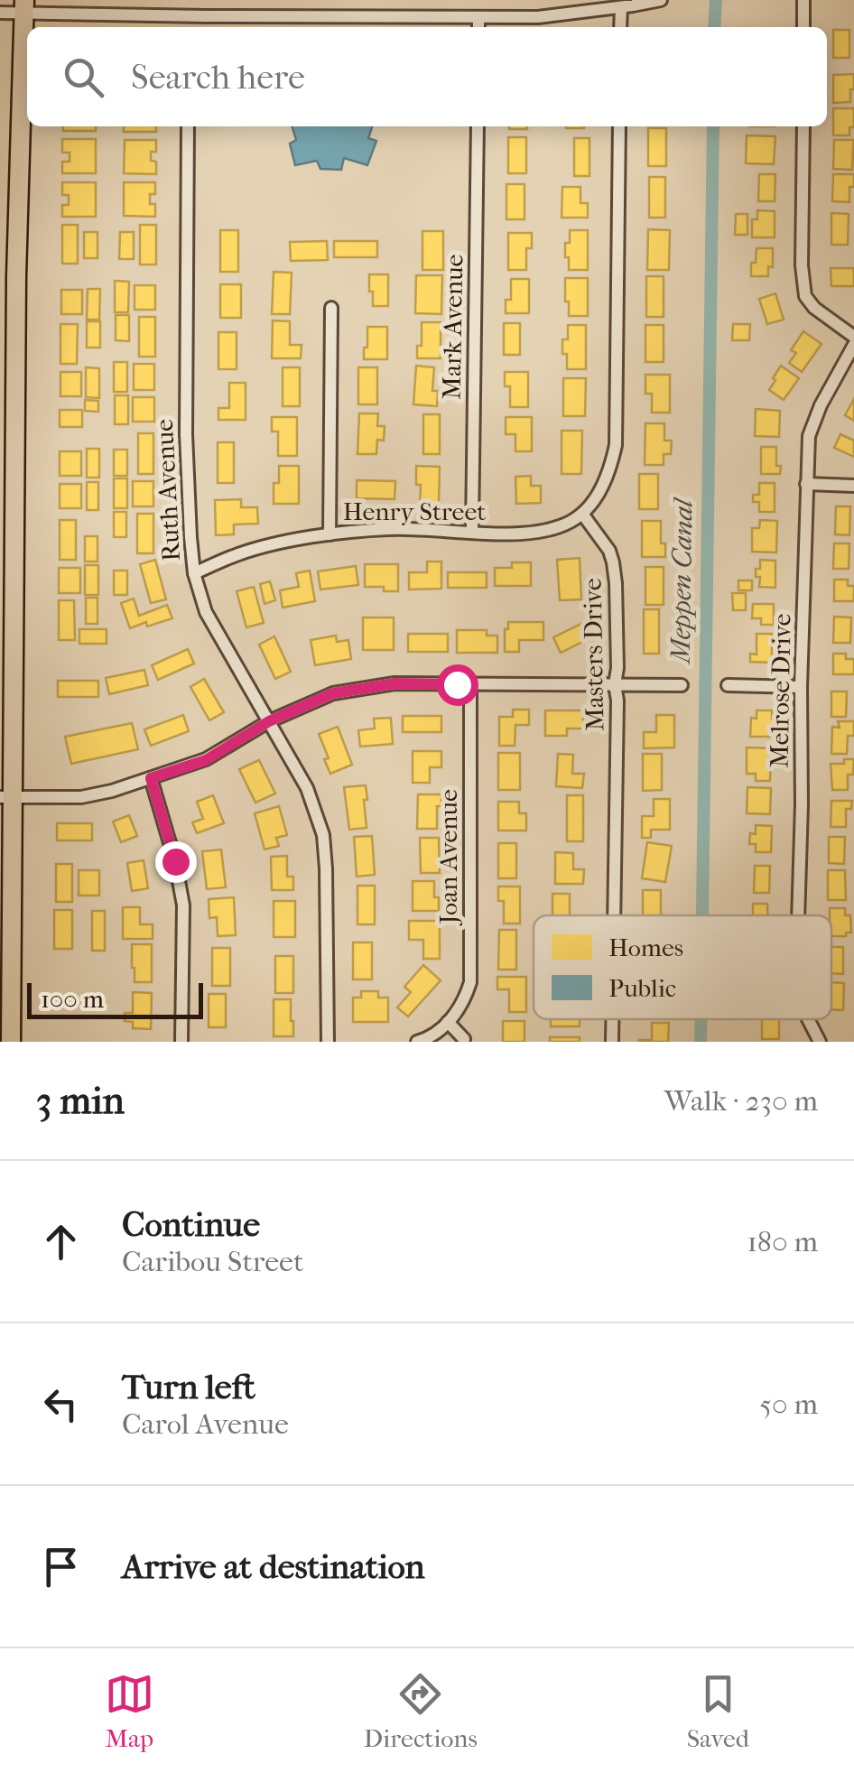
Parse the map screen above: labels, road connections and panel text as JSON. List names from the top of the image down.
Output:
{
  "streets": {
    "street": [
      "Mark Avenue",
      "Ruth Avenue",
      "Henry Street",
      "Masters Drive",
      "Melrose Drive",
      "Joan Avenue"
    ]
  },
  "crossings": [
    ["Mark Avenue", "Henry Street"],
    ["Ruth Avenue", "Henry Street"],
    ["Henry Street", "Masters Drive"]
  ],
  "water": ["Meppen Canal"],
  "legend": ["Homes", "Public"],
  "scale_bar": "100 m",
  "page": {
    "search": "Search here",
    "scale": "100 m",
    "heading": ["3 min", "Walk · 230 m"],
    "list": [
      ["Continue", "Caribou Street", "180 m"],
      ["Turn left", "Carol Avenue", "50 m"],
      "Arrive at destination"
    ],
    "nav": ["Map", "Directions", "Saved"]
  }
}
